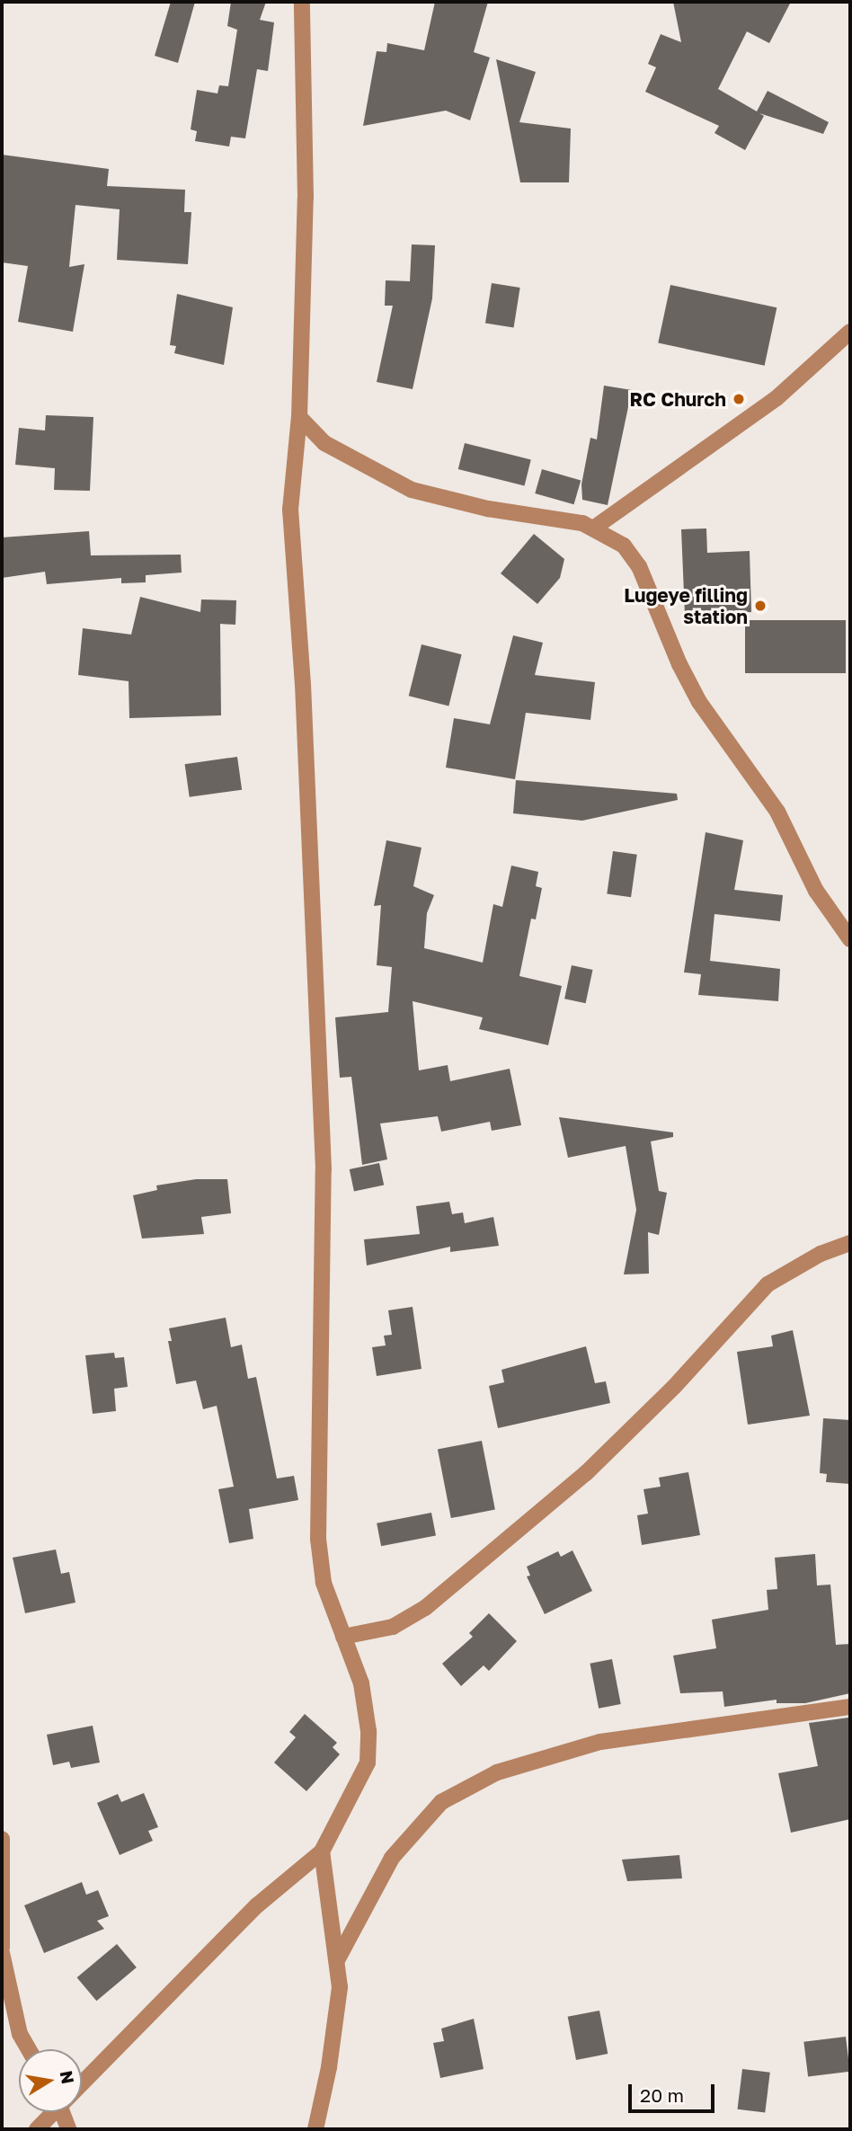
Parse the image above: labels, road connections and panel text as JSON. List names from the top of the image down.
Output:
{
  "places": ["RC Church", "Lugeye filling station"],
  "scale_bar": "20 m",
  "north": "right"
}
